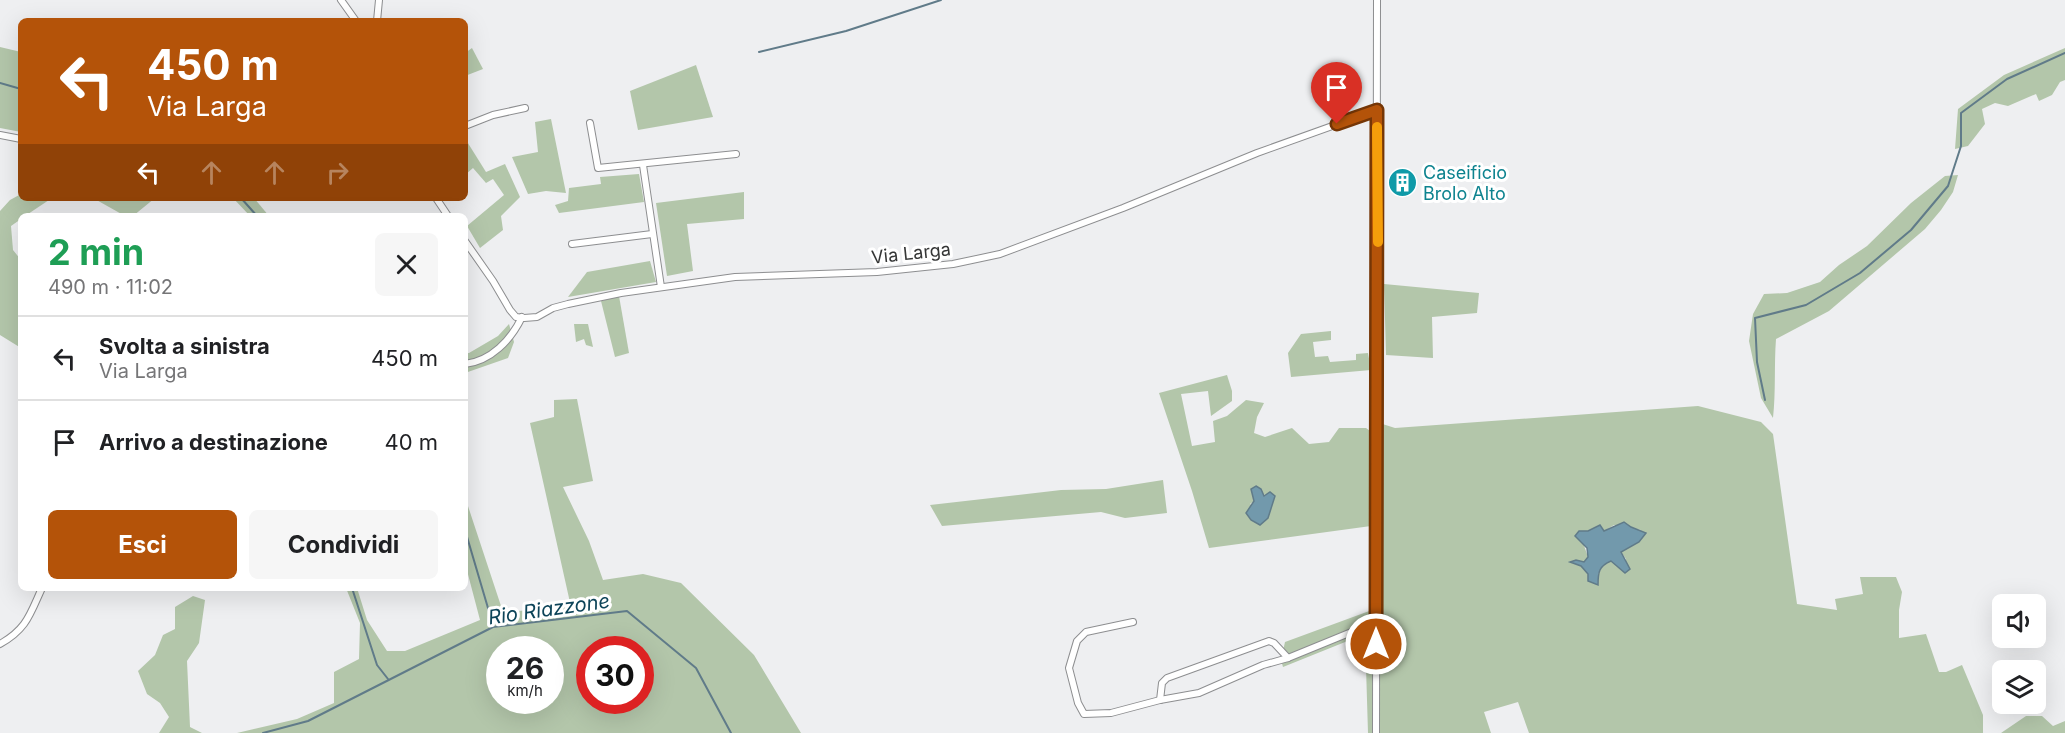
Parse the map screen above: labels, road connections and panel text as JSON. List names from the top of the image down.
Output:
{
  "streets": {
    "street": ["Via Larga"]
  },
  "water": ["Rio Riazzone"],
  "places": {
    "building": ["Caseificio Brolo Alto"]
  },
  "page": {
    "turn": ["450 m", "Via Larga"],
    "heading": ["2 min", "490 m · 11:02"],
    "list": [
      {
        "name": "Svolta a sinistra",
        "note": "Via Larga",
        "value": "450 m"
      },
      {
        "name": "Arrivo a destinazione",
        "value": "40 m"
      }
    ],
    "buttons": ["Esci", "Condividi"],
    "speed": "26 km/h",
    "limit": "30"
  }
}
